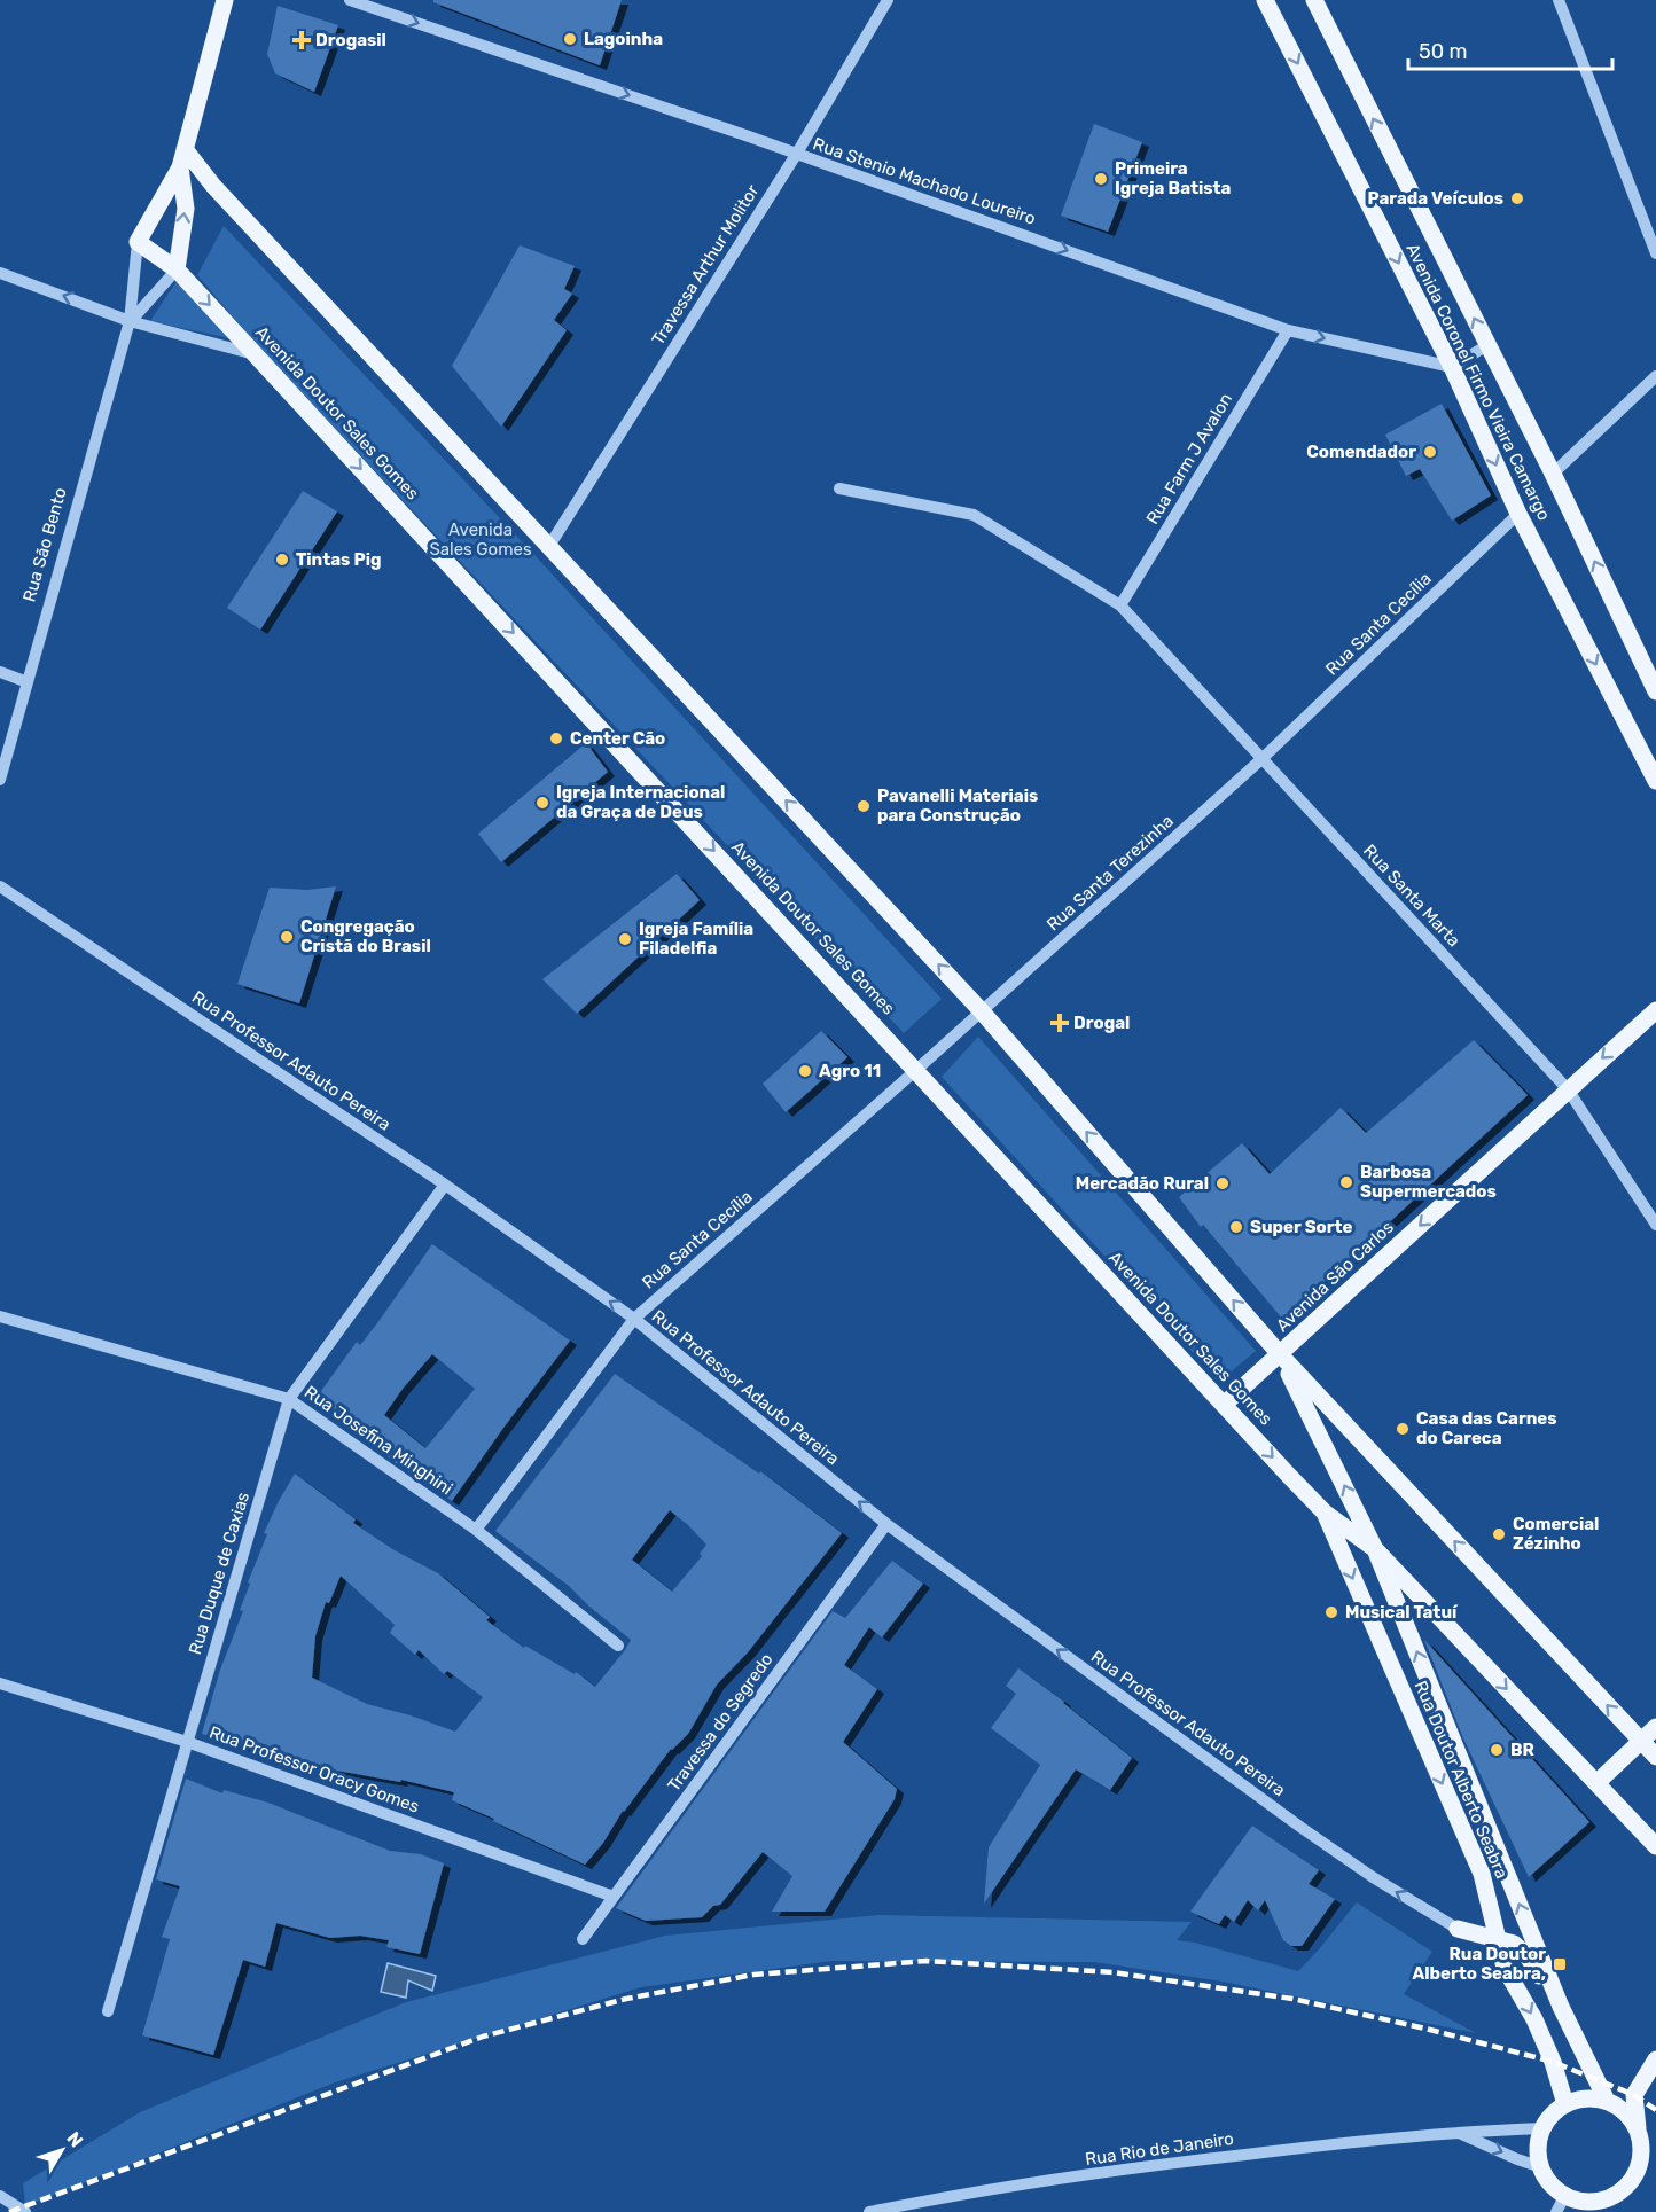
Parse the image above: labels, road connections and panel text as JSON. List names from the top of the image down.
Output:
{
  "streets": {
    "main road": [
      "Avenida Coronel Firmo Vieira Camargo",
      "Avenida Doutor Sales Gomes",
      "Rua São Bento",
      "Avenida São Carlos",
      "Rua Doutor Alberto Seabra"
    ],
    "street": [
      "Rua Stenio Machado Loureiro",
      "Travessa Arthur Molitor",
      "Rua Farm J Avalon",
      "Rua Santa Cecília",
      "Rua Santa Terezinha",
      "Rua Santa Marta",
      "Rua Professor Adauto Pereira",
      "Rua Josefina Minghini",
      "Rua Duque de Caxias",
      "Travessa do Segredo",
      "Rua Professor Oracy Gomes",
      "Rua Rio de Janeiro"
    ]
  },
  "crossings": [
    ["Rua Stenio Machado Loureiro", "Travessa Arthur Molitor"],
    ["Rua Stenio Machado Loureiro", "Avenida Coronel Firmo Vieira Camargo"],
    ["Rua Stenio Machado Loureiro", "Rua Farm J Avalon"],
    ["Travessa Arthur Molitor", "Avenida Doutor Sales Gomes"],
    ["Avenida Coronel Firmo Vieira Camargo", "Rua Santa Cecília"],
    ["Avenida Doutor Sales Gomes", "Rua São Bento"],
    ["Avenida Doutor Sales Gomes", "Rua Santa Cecília"],
    ["Avenida Doutor Sales Gomes", "Rua Santa Terezinha"],
    ["Avenida Doutor Sales Gomes", "Avenida São Carlos"],
    ["Avenida Doutor Sales Gomes", "Rua Doutor Alberto Seabra"],
    ["Rua Farm J Avalon", "Rua Santa Marta"],
    ["Rua Santa Cecília", "Rua Santa Terezinha"],
    ["Rua Santa Cecília", "Rua Santa Marta"],
    ["Rua Santa Cecília", "Rua Professor Adauto Pereira"],
    ["Rua Santa Cecília", "Rua Josefina Minghini"],
    ["Rua Santa Terezinha", "Rua Santa Marta"],
    ["Rua Santa Marta", "Avenida São Carlos"],
    ["Rua Professor Adauto Pereira", "Rua Duque de Caxias"],
    ["Rua Professor Adauto Pereira", "Travessa do Segredo"],
    ["Rua Josefina Minghini", "Rua Duque de Caxias"],
    ["Rua Duque de Caxias", "Rua Professor Oracy Gomes"],
    ["Travessa do Segredo", "Rua Professor Oracy Gomes"],
    ["Rua Doutor Alberto Seabra", "Rua Rio de Janeiro"]
  ],
  "one_way": ["Rua Stenio Machado Loureiro", "Rua Professor Adauto Pereira", "Avenida São Carlos"],
  "parks": ["Avenida Sales Gomes"],
  "places": {
    "other": [
      "Lagoinha",
      "Primeira Igreja Batista",
      "Parada Veículos",
      "Comendador",
      "Tintas Pig",
      "Center Cão",
      "Igreja Internacional da Graça de Deus",
      "Pavanelli Materiais para Construção",
      "Congregação Cristã do Brasil",
      "Igreja Família Filadelfia",
      "Agro 11",
      "Barbosa Supermercados",
      "Mercadão Rural",
      "Super Sorte",
      "Casa das Carnes do Careca",
      "Comercial Zézinho",
      "Musical Tatuí",
      "BR"
    ],
    "health": ["Drogasil", "Drogal"],
    "transit": ["Rua Doutor Alberto Seabra,"]
  },
  "scale_bar": "50 m",
  "north": "top right"
}
